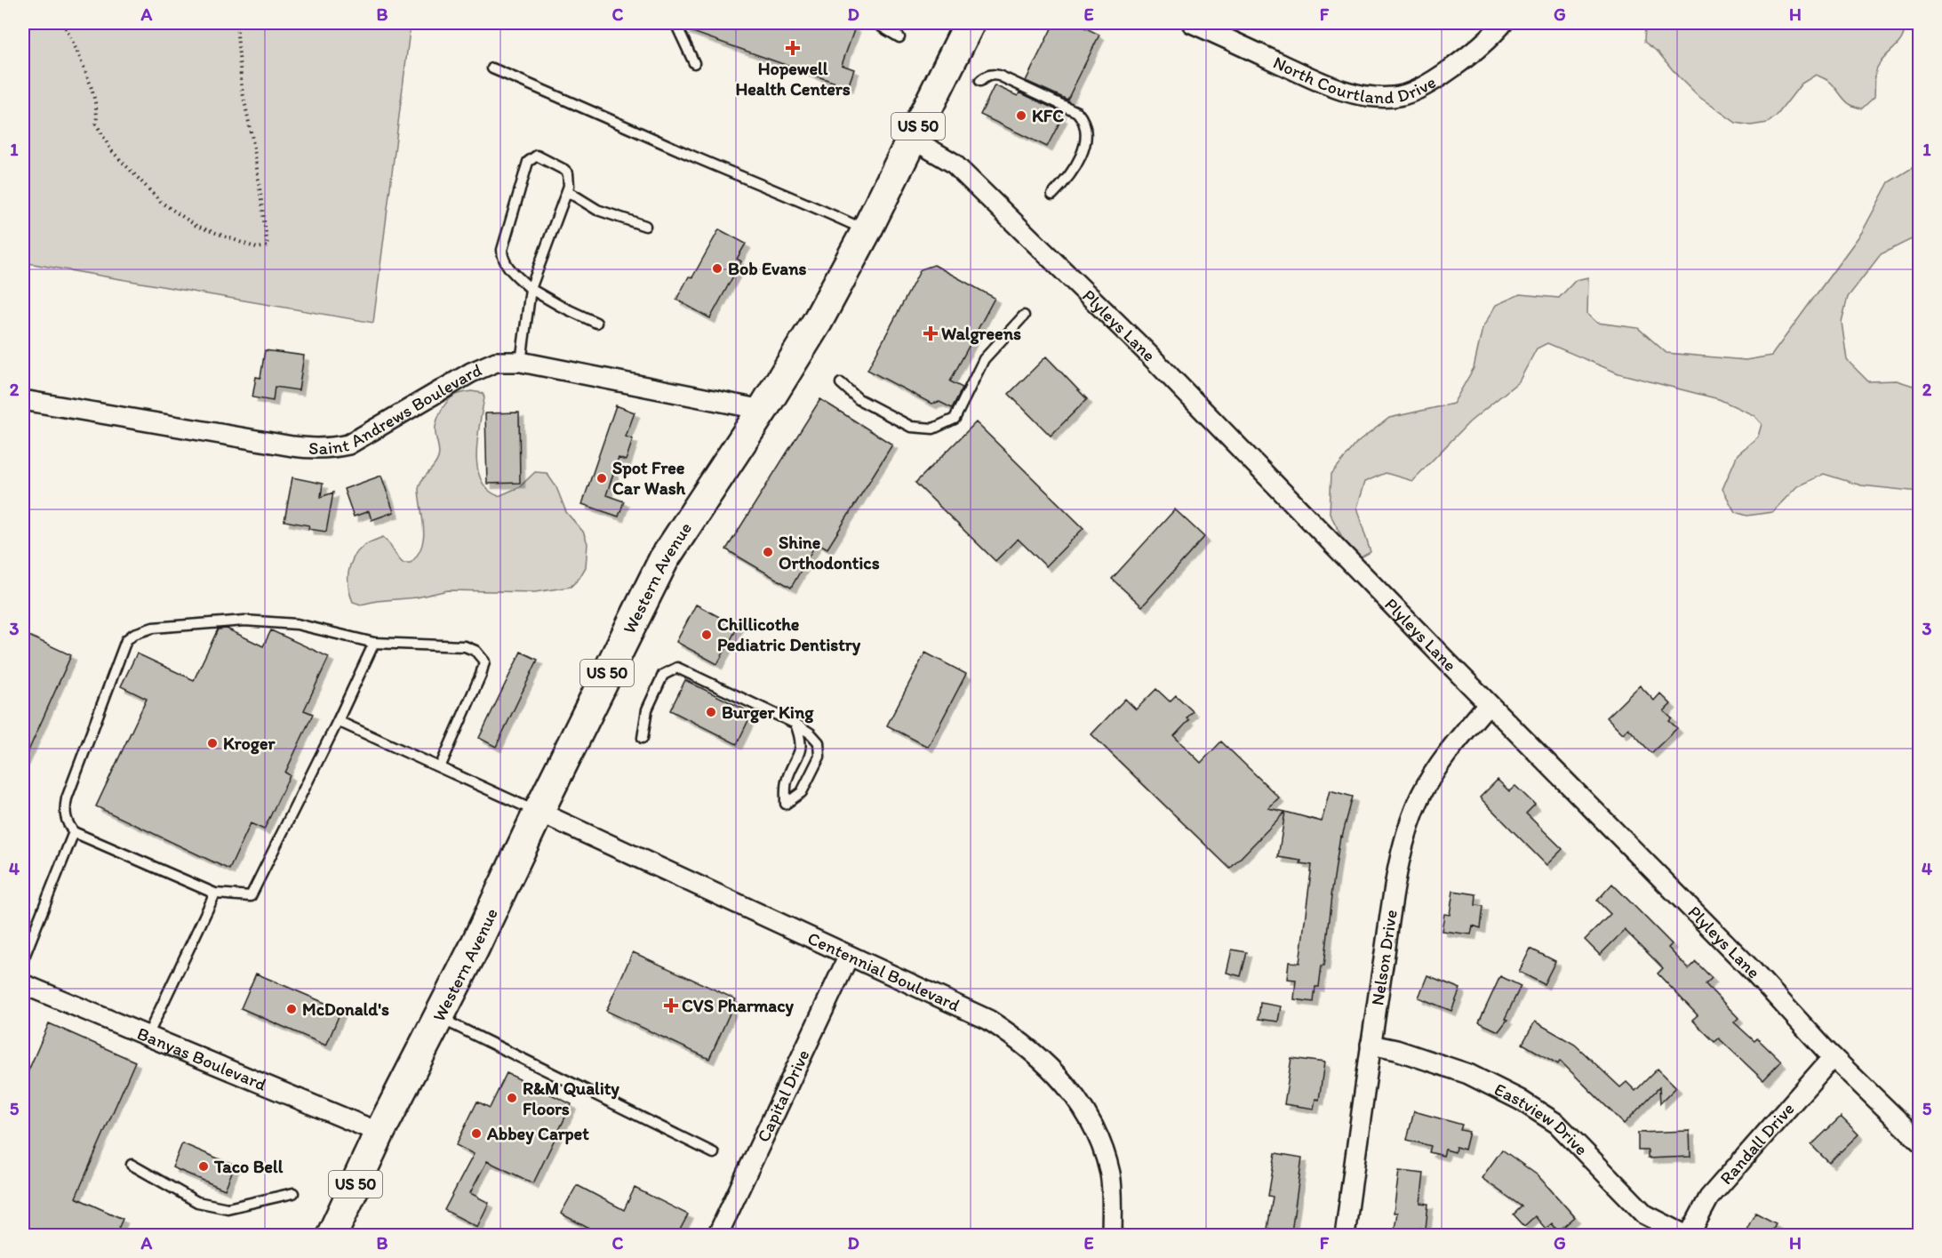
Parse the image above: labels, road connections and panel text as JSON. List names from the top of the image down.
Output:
{
  "streets": {
    "main road": ["US 50", "Western Avenue"],
    "street": [
      "North Courtland Drive",
      "Plyleys Lane",
      "Saint Andrews Boulevard",
      "Nelson Drive",
      "Centennial Boulevard",
      "Banyas Boulevard",
      "Capital Drive",
      "Eastview Drive",
      "Randall Drive"
    ]
  },
  "crossings": [
    ["Plyleys Lane", "Western Avenue"],
    ["Plyleys Lane", "Nelson Drive"],
    ["Plyleys Lane", "Randall Drive"],
    ["Saint Andrews Boulevard", "Western Avenue"],
    ["Western Avenue", "Centennial Boulevard"],
    ["Western Avenue", "Banyas Boulevard"],
    ["Nelson Drive", "Eastview Drive"],
    ["Centennial Boulevard", "Capital Drive"],
    ["Eastview Drive", "Randall Drive"]
  ],
  "places": {
    "health": ["Hopewell Health Centers", "Walgreens", "CVS Pharmacy"],
    "other": [
      "KFC",
      "Bob Evans",
      "Spot Free Car Wash",
      "Shine Orthodontics",
      "Chillicothe Pediatric Dentistry",
      "Burger King",
      "Kroger",
      "McDonald's",
      "R&M Quality Floors",
      "Abbey Carpet",
      "Taco Bell"
    ]
  },
  "grid": {
    "columns": [
      "A",
      "B",
      "C",
      "D",
      "E",
      "F",
      "G",
      "H"
    ],
    "rows": [
      "1",
      "2",
      "3",
      "4",
      "5"
    ]
  }
}
